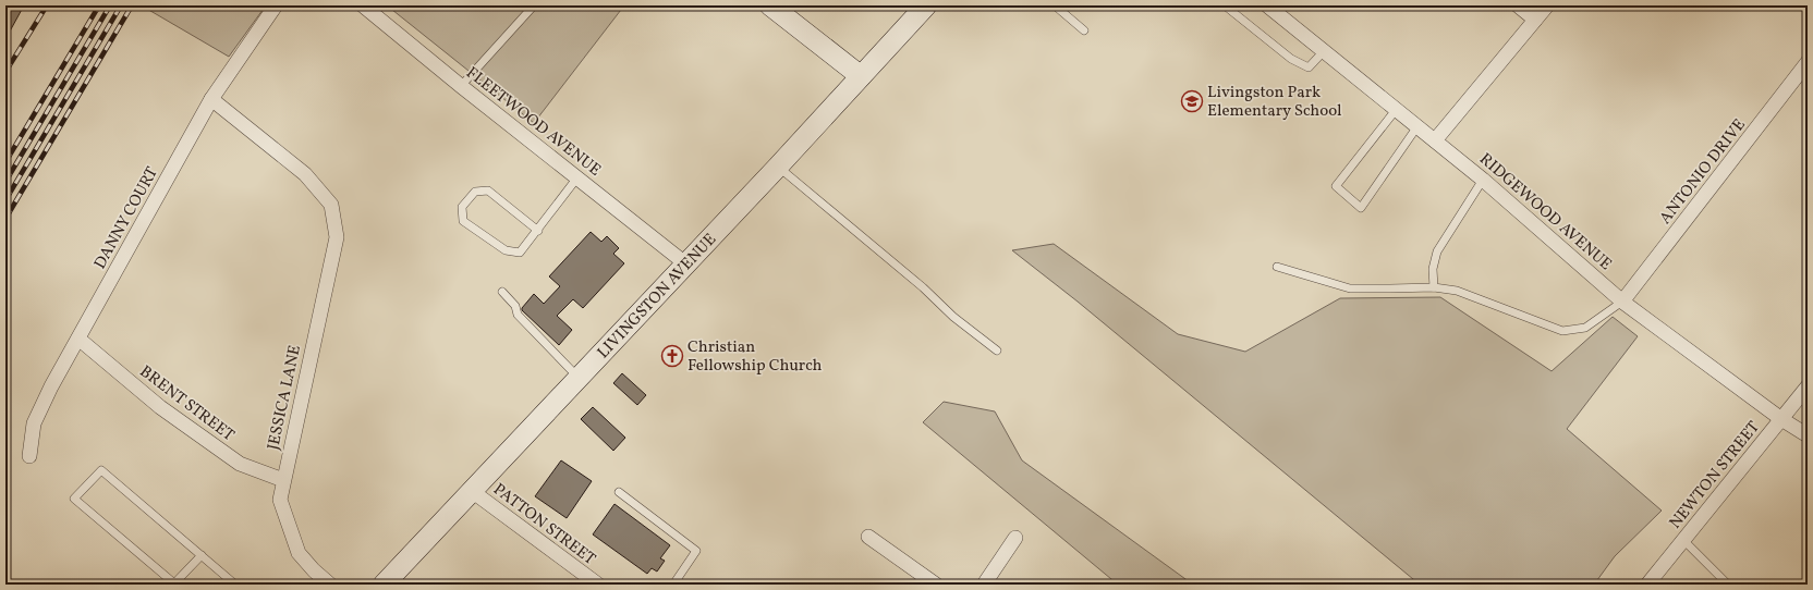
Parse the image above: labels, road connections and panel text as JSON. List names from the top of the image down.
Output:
{
  "streets": {
    "main road": ["LIVINGSTON AVENUE"],
    "street": [
      "FLEETWOOD AVENUE",
      "ANTONIO DRIVE",
      "RIDGEWOOD AVENUE",
      "DANNY COURT",
      "JESSICA LANE",
      "BRENT STREET",
      "NEWTON STREET",
      "PATTON STREET"
    ]
  },
  "crossings": [
    ["FLEETWOOD AVENUE", "LIVINGSTON AVENUE"],
    ["ANTONIO DRIVE", "RIDGEWOOD AVENUE"],
    ["RIDGEWOOD AVENUE", "NEWTON STREET"],
    ["DANNY COURT", "JESSICA LANE"],
    ["DANNY COURT", "BRENT STREET"],
    ["LIVINGSTON AVENUE", "PATTON STREET"],
    ["JESSICA LANE", "BRENT STREET"]
  ],
  "places": {
    "school or university": ["Livingston Park Elementary School"],
    "church": ["Christian Fellowship Church"]
  }
}
